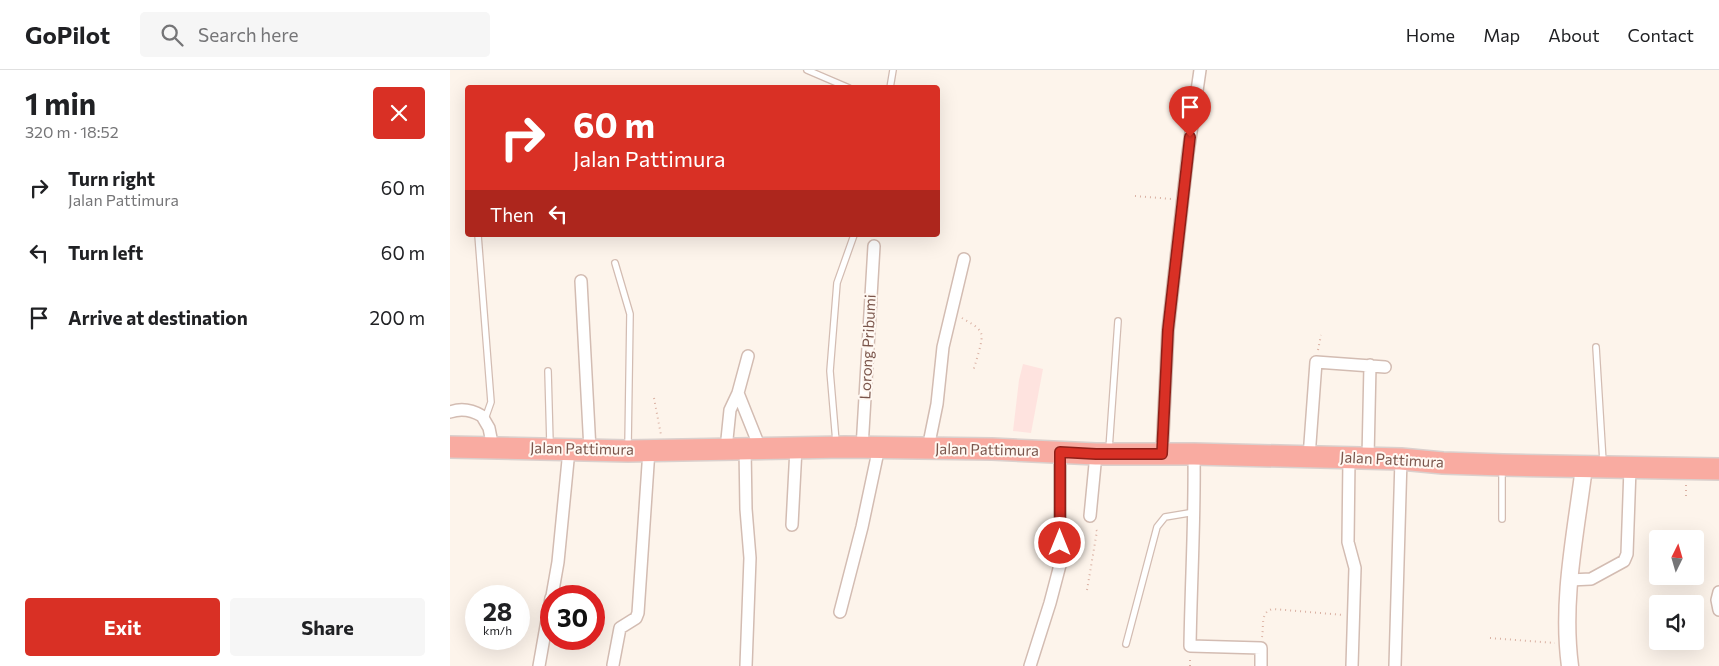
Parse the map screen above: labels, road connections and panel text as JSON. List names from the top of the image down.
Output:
{
  "streets": {
    "highway": ["Jalan Pattimura"],
    "street": ["Lorong Pribumi"]
  },
  "crossings": [
    ["Lorong Pribumi", "Jalan Pattimura"]
  ],
  "north": "top",
  "page": {
    "header": "GoPilot",
    "search": "Search here",
    "nav": [
      "Home",
      "Map",
      "About",
      "Contact"
    ],
    "heading": ["1 min", "320 m · 18:52"],
    "turn": ["60 m", "Jalan Pattimura"],
    "list": [
      {
        "name": "Turn right",
        "note": "Jalan Pattimura",
        "value": "60 m"
      },
      {
        "name": "Turn left",
        "value": "60 m"
      },
      {
        "name": "Arrive at destination",
        "value": "200 m"
      }
    ],
    "then": "Then",
    "speed": "28 km/h",
    "limit": "30",
    "buttons": ["Exit", "Share"]
  }
}
